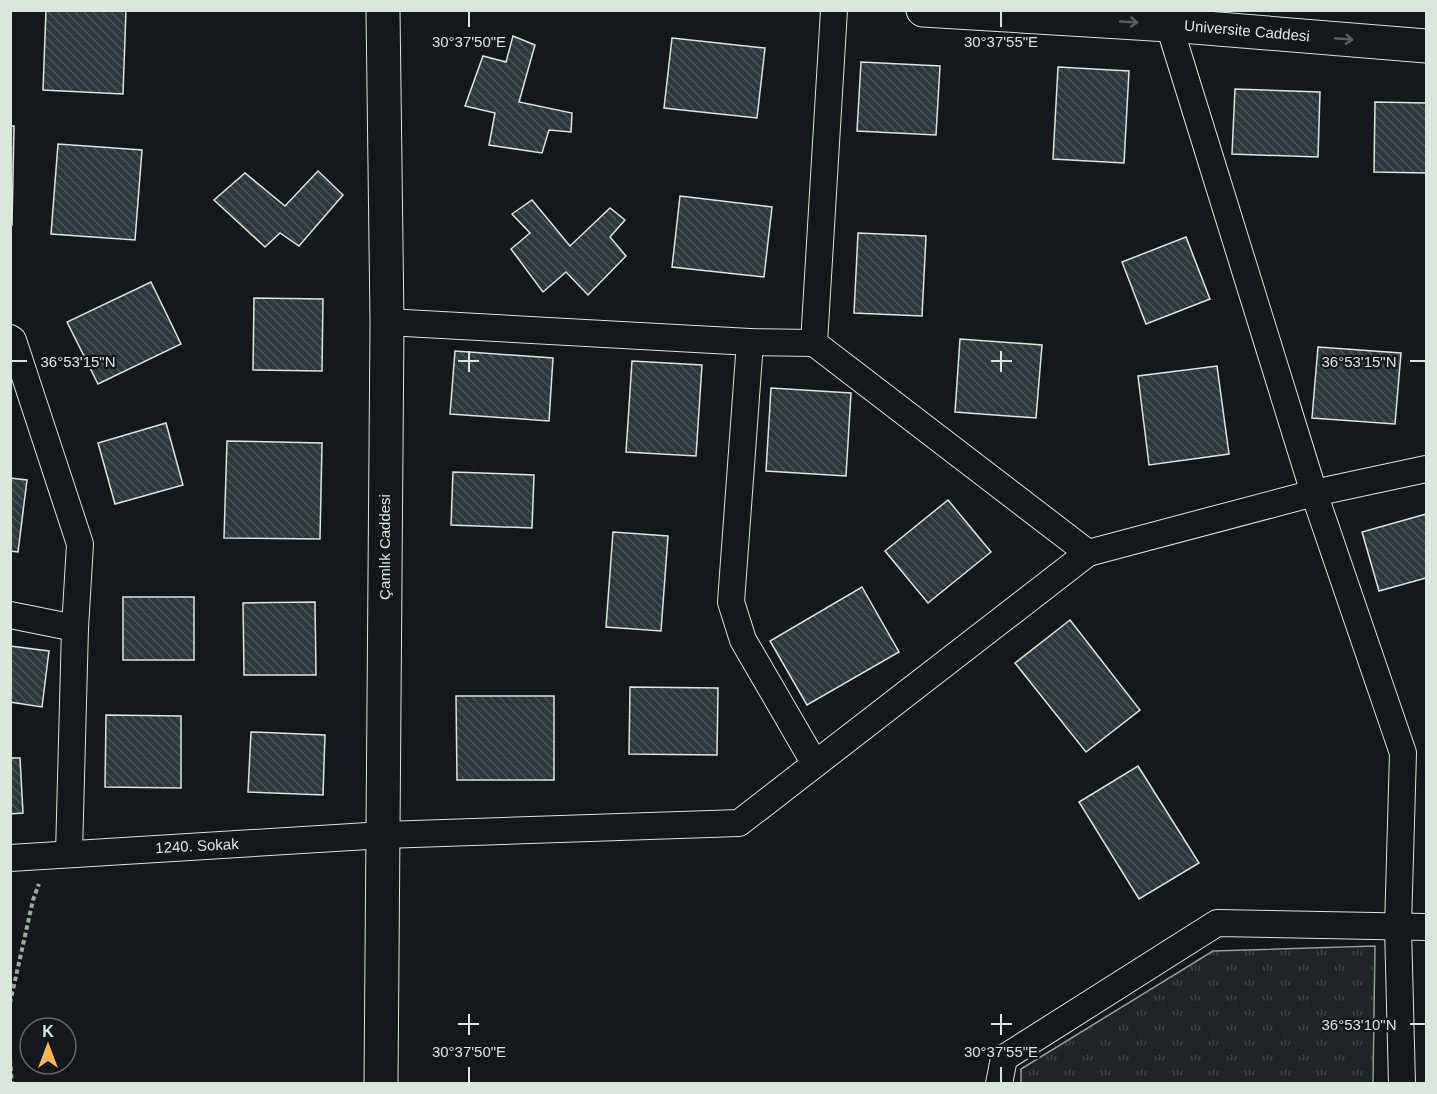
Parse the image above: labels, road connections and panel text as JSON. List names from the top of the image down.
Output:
{
  "streets": {
    "street": ["Universite Caddesi", "Çamlık Caddesi", "1240. Sokak"]
  },
  "crossings": [
    ["Çamlık Caddesi", "1240. Sokak"]
  ],
  "one_way": ["Universite Caddesi"],
  "north": "top",
  "coordinates": [
    "30°37'50\"E",
    "30°37'55\"E",
    "36°53'15\"N",
    "36°53'10\"N"
  ]
}
